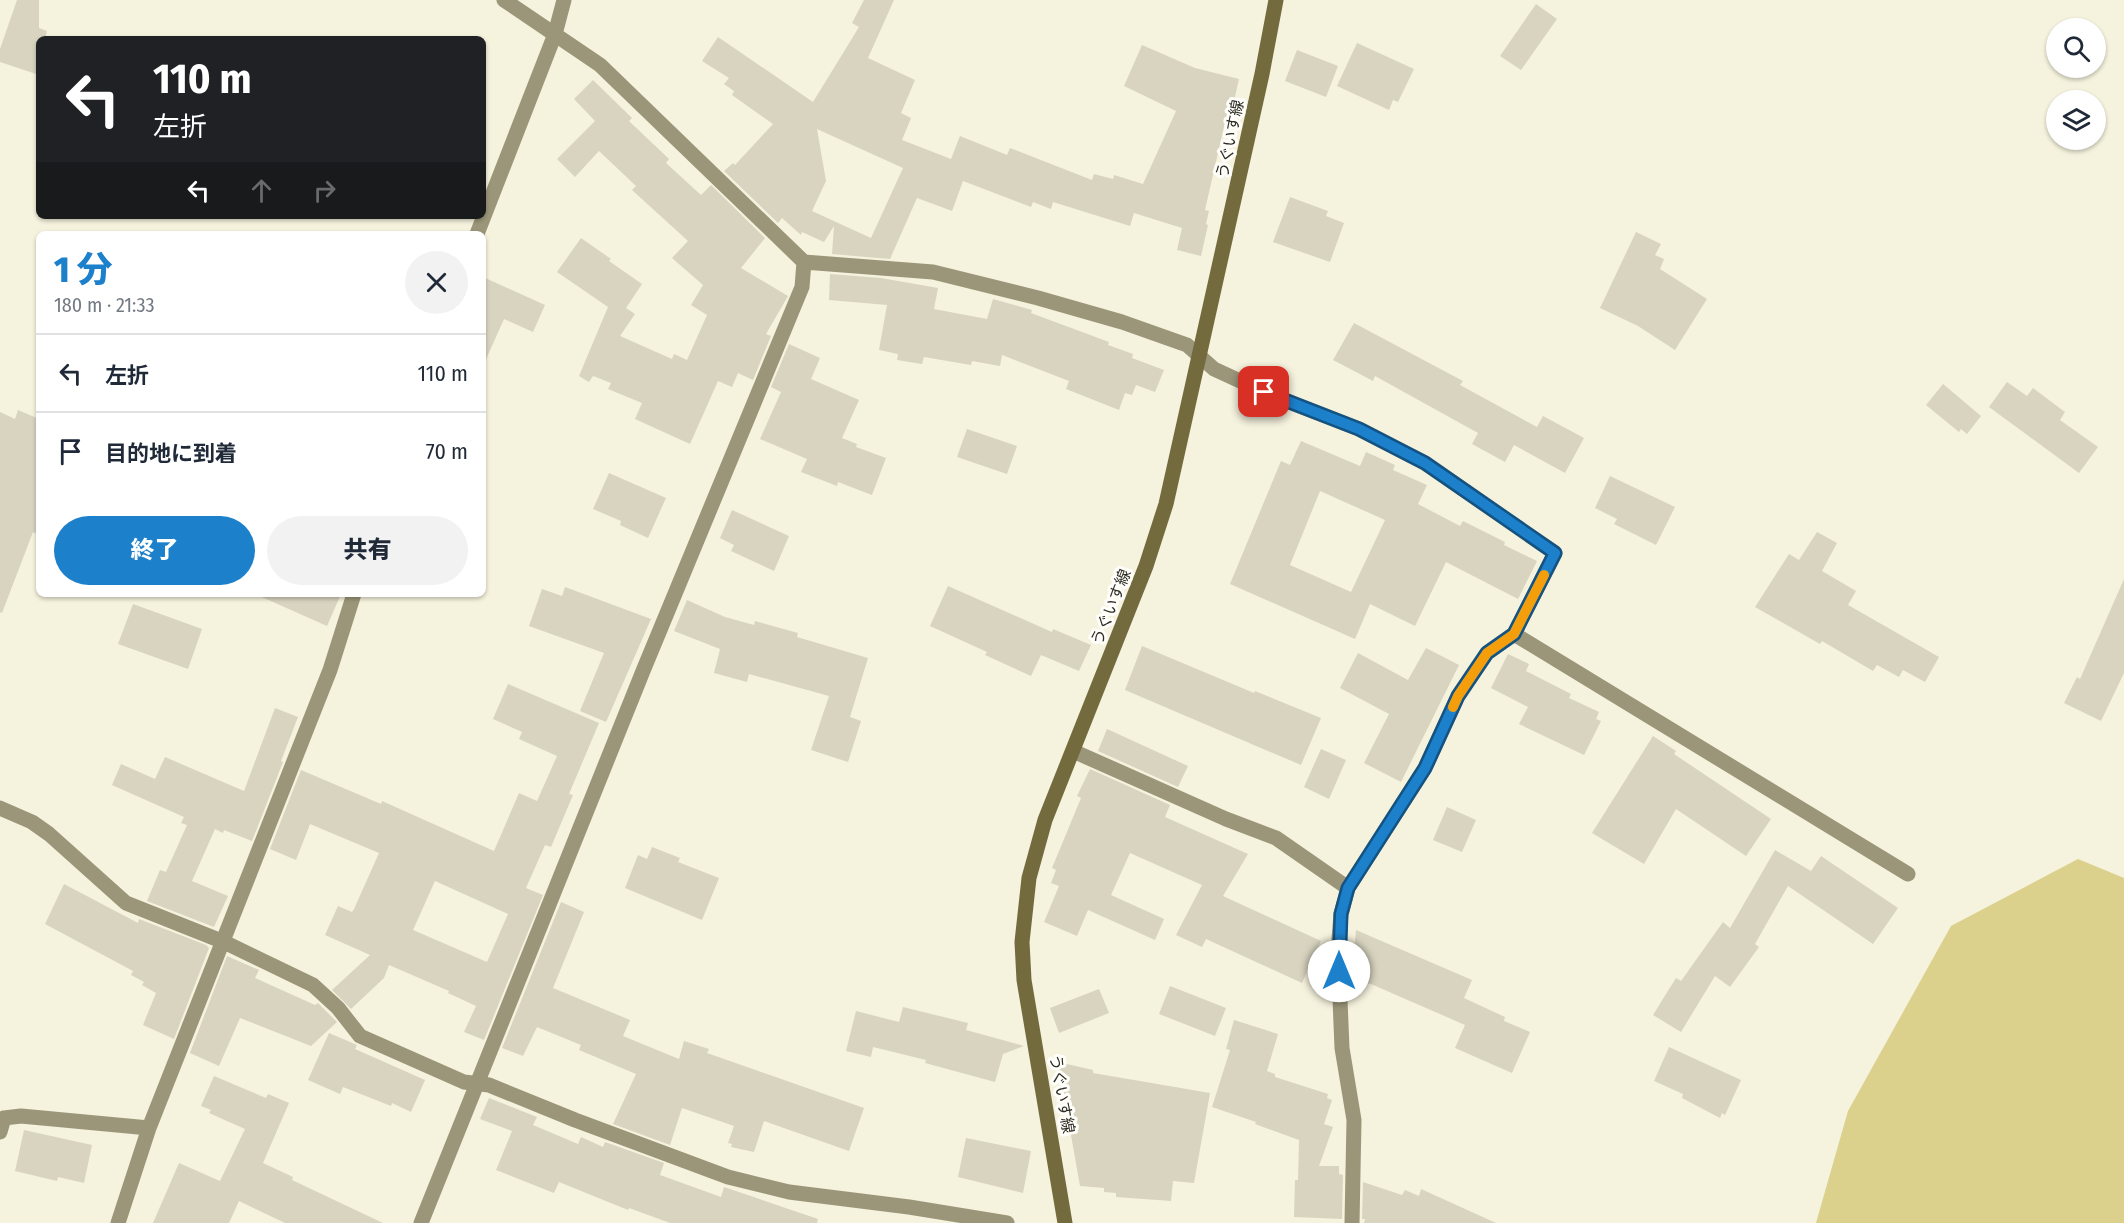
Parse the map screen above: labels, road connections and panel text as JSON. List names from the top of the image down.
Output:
{
  "streets": {
    "street": ["うぐいす線"]
  },
  "page": {
    "turn": ["110 m", "左折"],
    "heading": ["1 分", "180 m · 21:33"],
    "list": [
      {
        "name": "左折",
        "value": "110 m"
      },
      {
        "name": "目的地に到着",
        "value": "70 m"
      }
    ],
    "buttons": ["終了", "共有"]
  }
}
